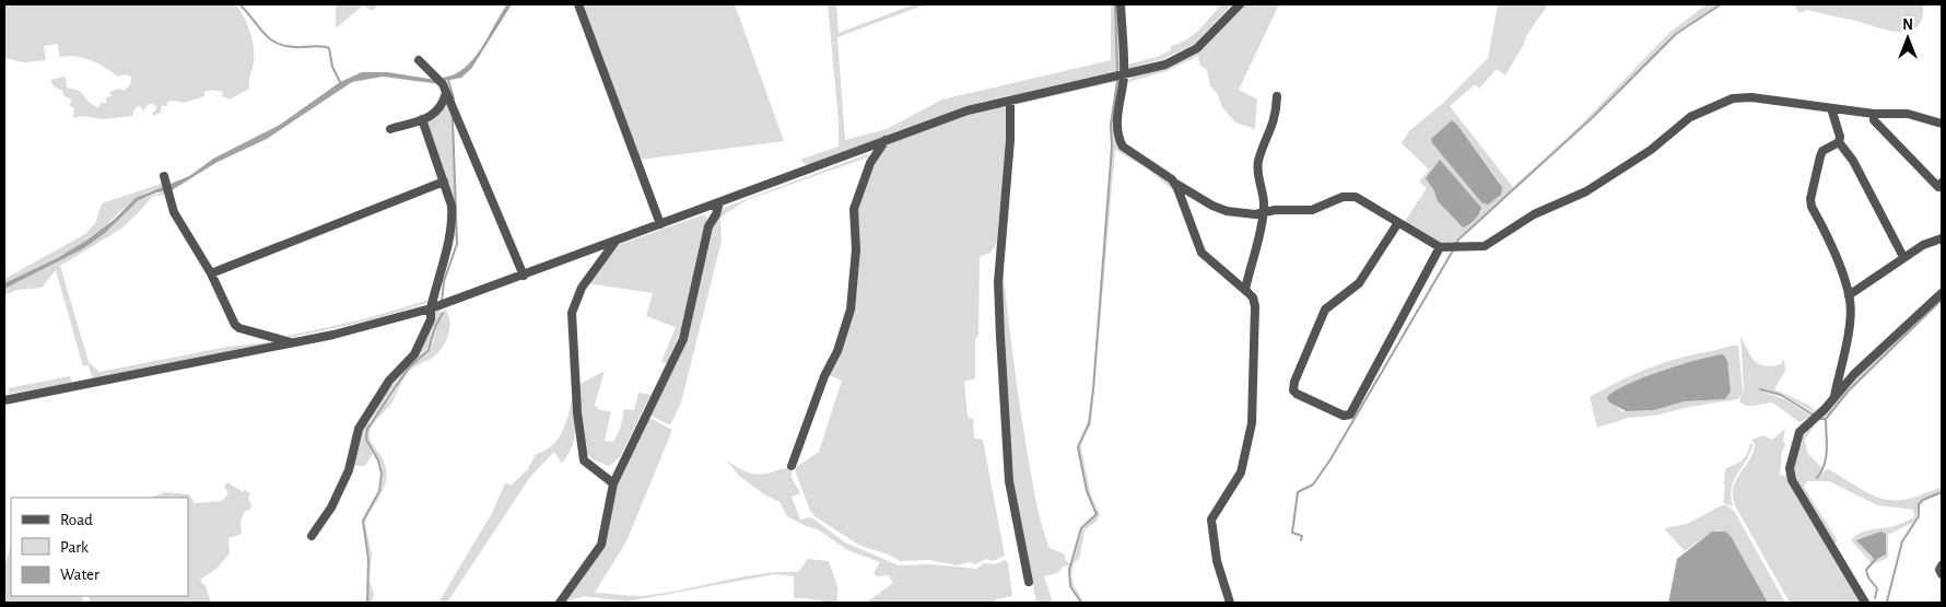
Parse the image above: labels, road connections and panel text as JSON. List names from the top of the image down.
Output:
{
  "legend": ["Road", "Park", "Water"],
  "north": "top"
}
